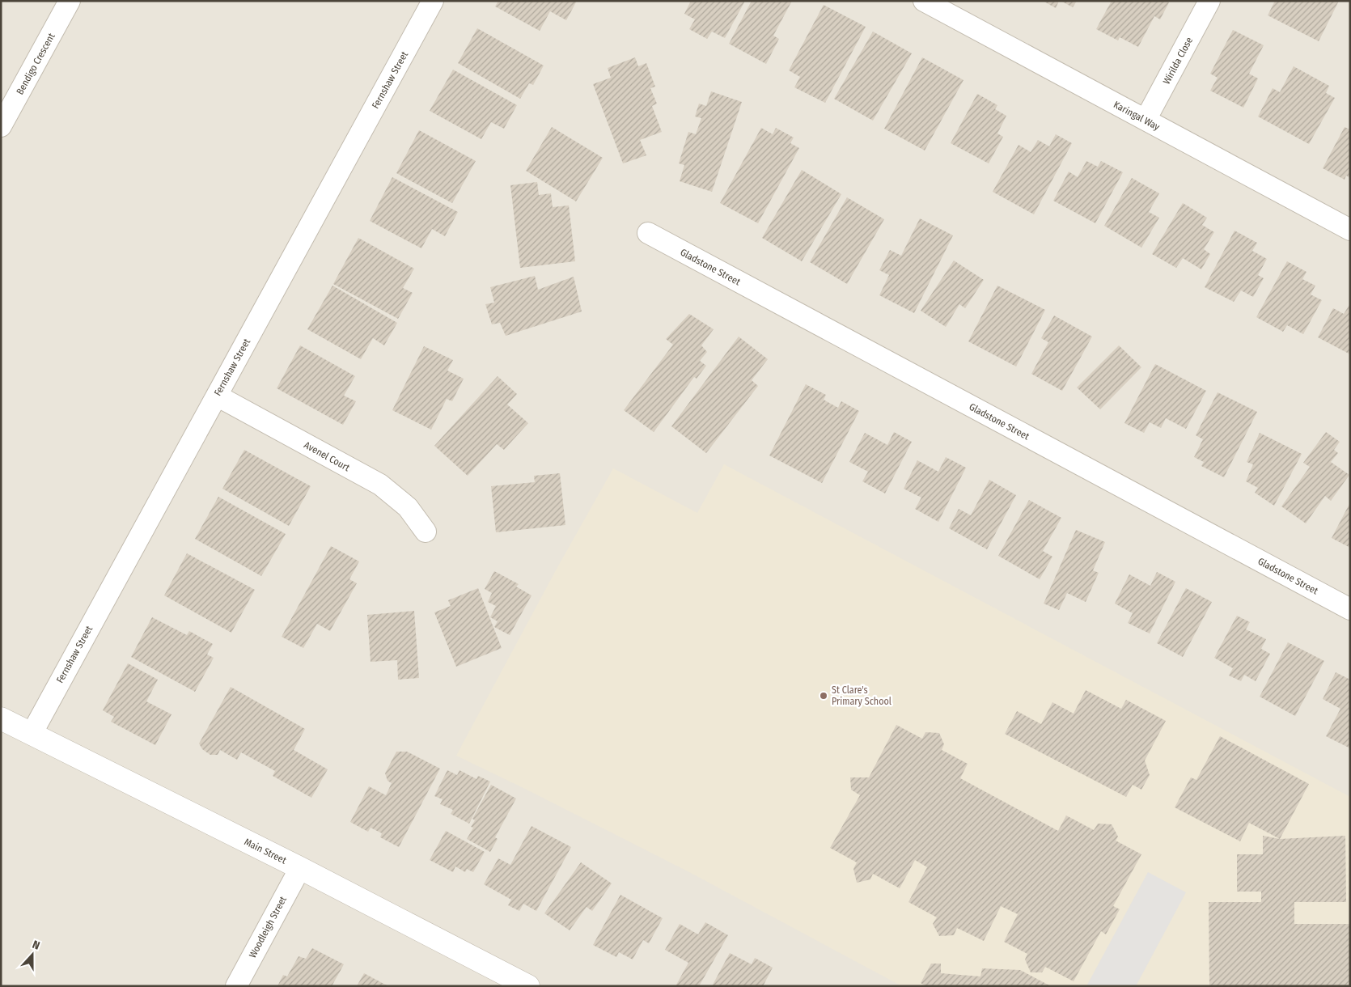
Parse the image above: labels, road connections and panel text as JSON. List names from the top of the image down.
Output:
{
  "streets": {
    "street": [
      "Wirilda Close",
      "Bendigo Crescent",
      "Fernshaw Street",
      "Karingal Way",
      "Gladstone Street",
      "Avenel Court",
      "Main Street",
      "Woodleigh Street"
    ]
  },
  "crossings": [
    ["Wirilda Close", "Karingal Way"],
    ["Fernshaw Street", "Avenel Court"],
    ["Fernshaw Street", "Main Street"],
    ["Main Street", "Woodleigh Street"]
  ],
  "places": ["St Clare's Primary School"],
  "north": "top"
}
